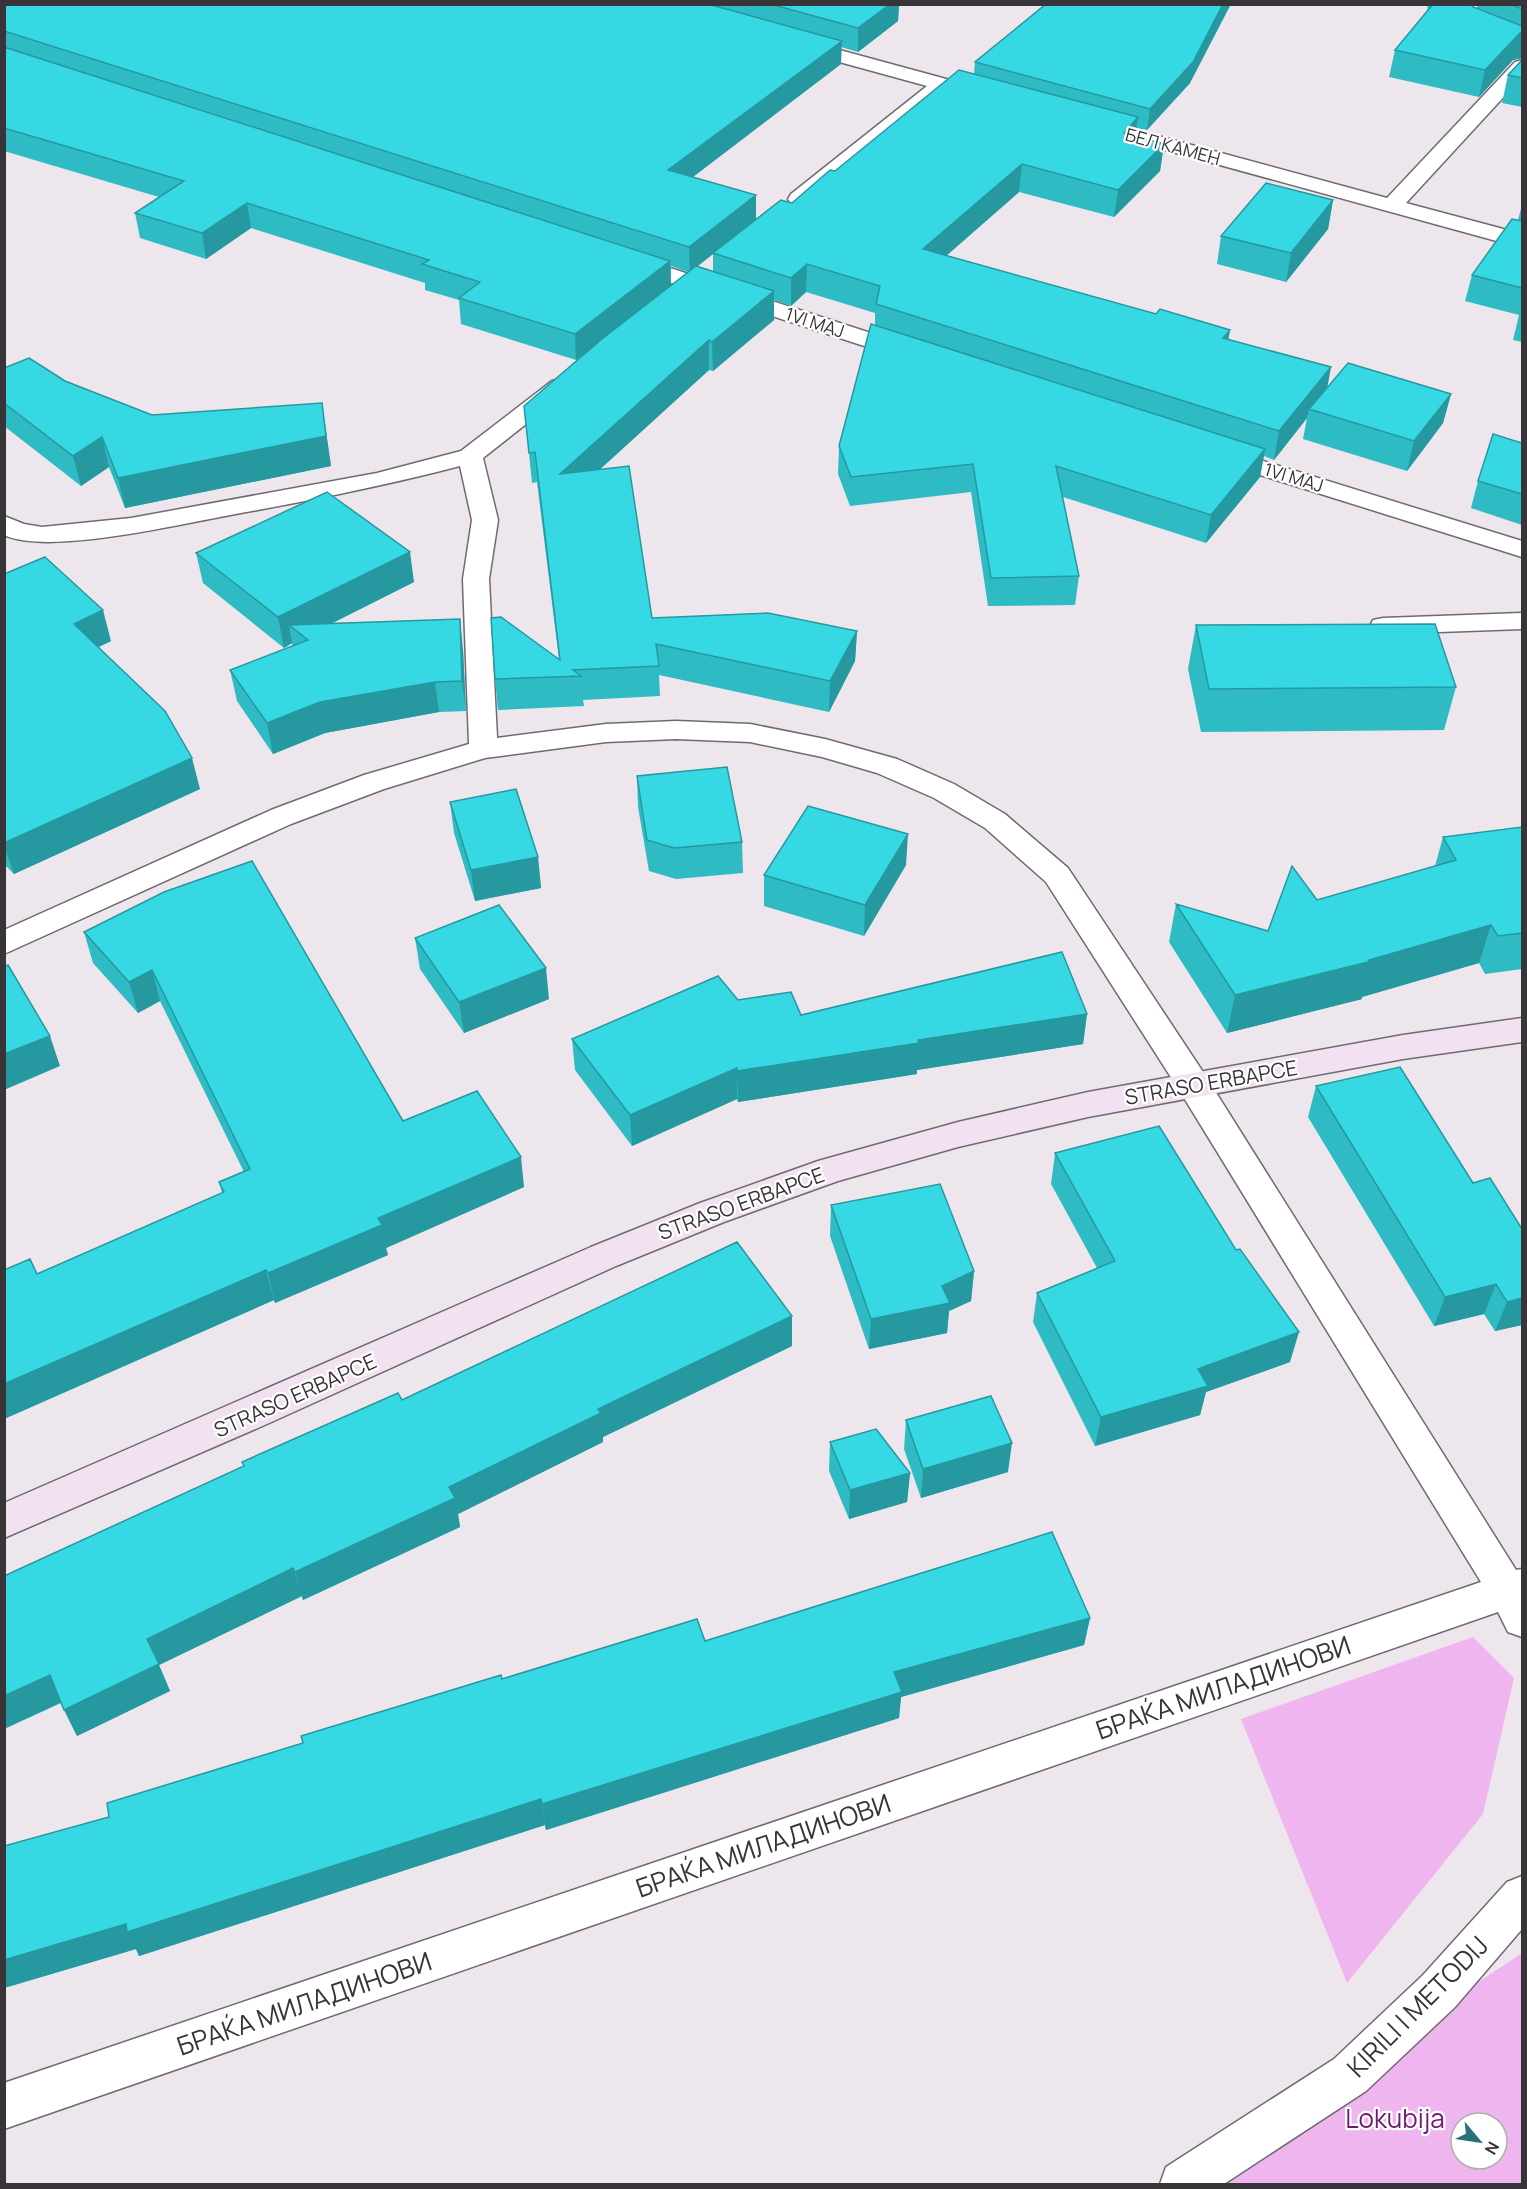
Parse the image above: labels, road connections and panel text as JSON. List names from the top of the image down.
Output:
{
  "streets": {
    "main road": ["STRASO ERBAPCE"],
    "street": [
      "БЕЛ КАМЕН",
      "1VI MAJ",
      "БРАЌА МИЛАДИНОВИ",
      "KIRILI I METODIJ"
    ]
  },
  "parks": ["Lokubija"],
  "north": "bottom right"
}
